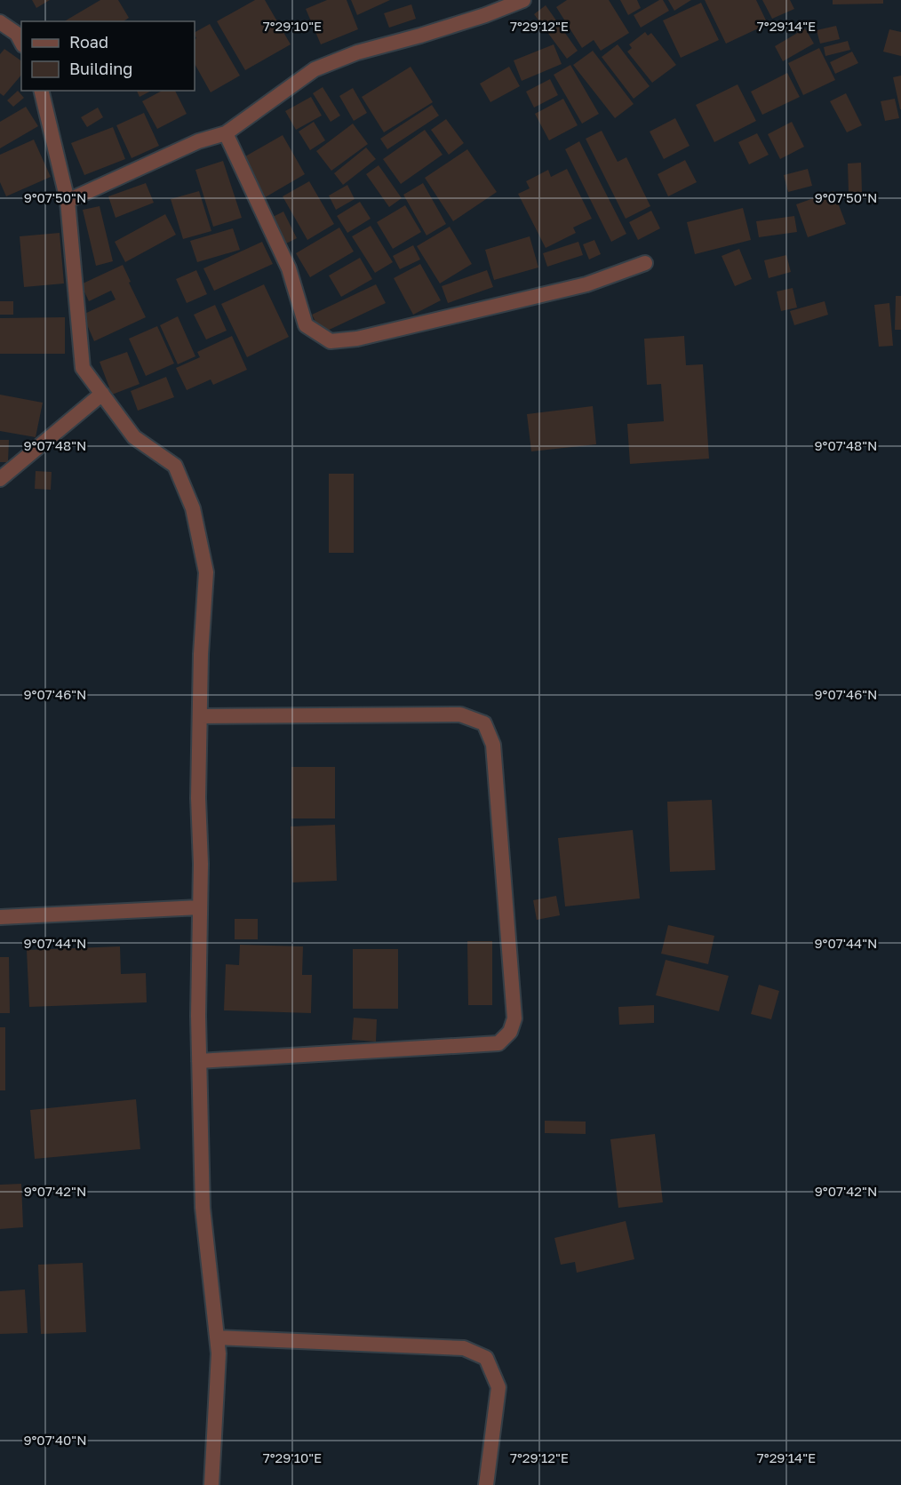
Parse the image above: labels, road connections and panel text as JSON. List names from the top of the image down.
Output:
{
  "legend": ["Road", "Building"],
  "coordinates": [
    "7°29'10\"E",
    "7°29'12\"E",
    "7°29'14\"E",
    "9°07'50\"N",
    "9°07'48\"N",
    "9°07'46\"N",
    "9°07'44\"N",
    "9°07'42\"N",
    "9°07'40\"N"
  ]
}
